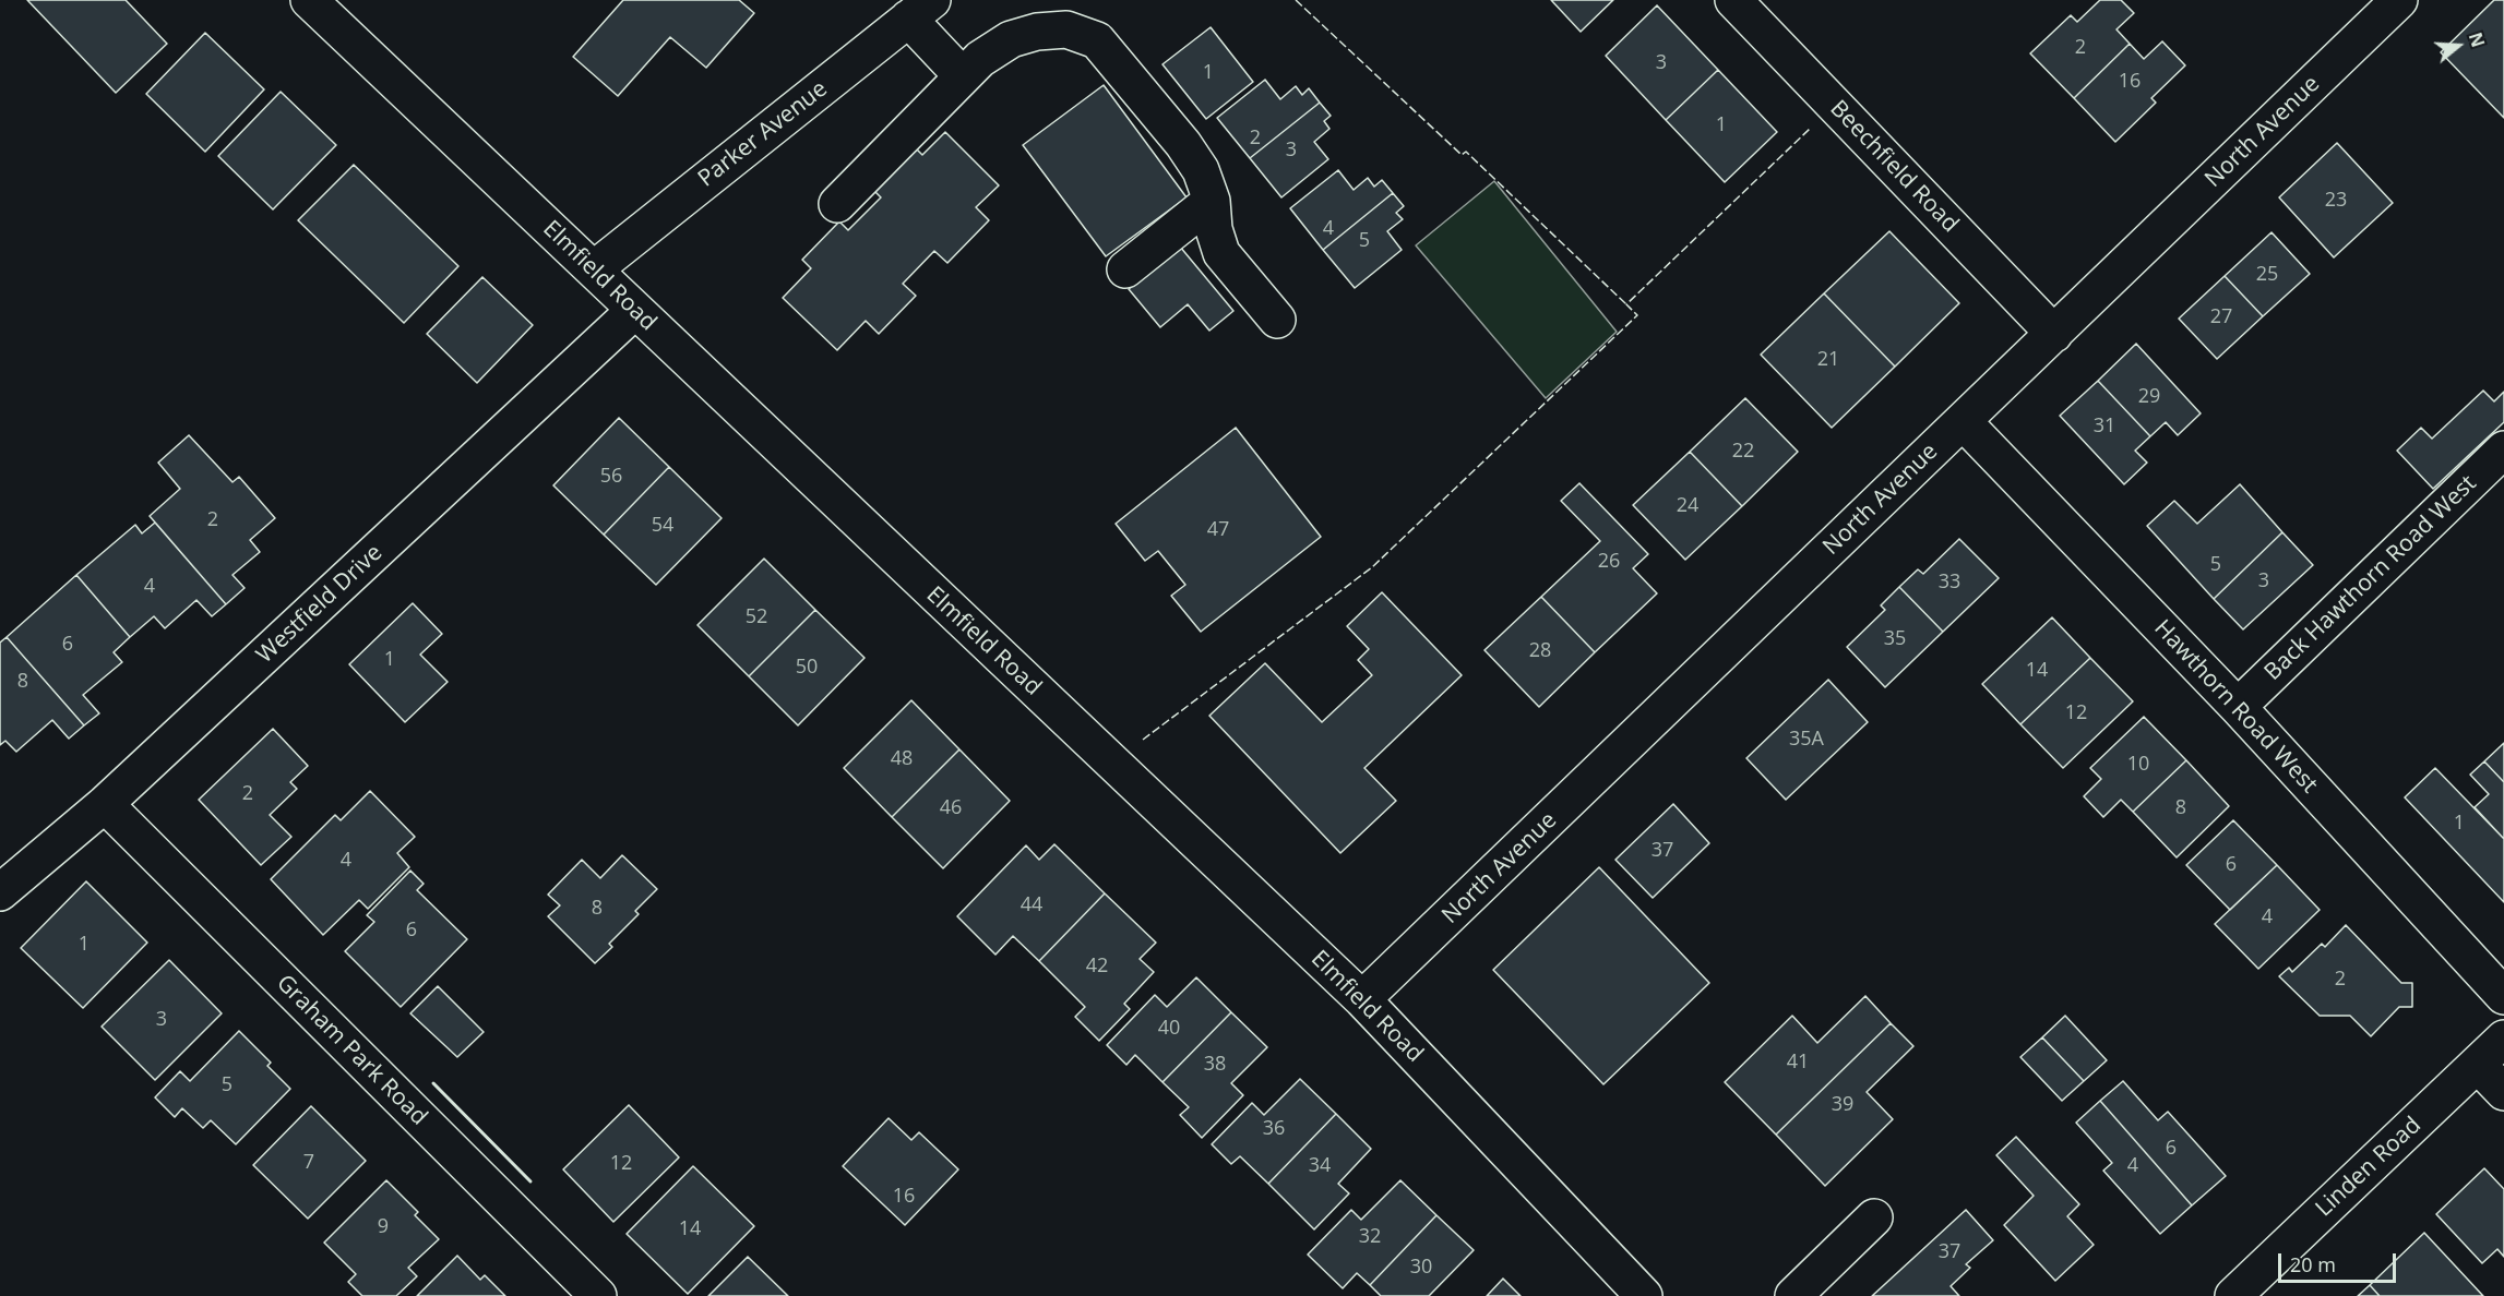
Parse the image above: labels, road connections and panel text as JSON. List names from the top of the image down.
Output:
{
  "streets": {
    "street": [
      "North Avenue",
      "Parker Avenue",
      "Beechfield Road",
      "Elmfield Road",
      "Back Hawthorn Road West",
      "Westfield Drive",
      "Hawthorn Road West",
      "Graham Park Road",
      "Linden Road"
    ]
  },
  "crossings": [
    ["North Avenue", "Beechfield Road"],
    ["North Avenue", "Elmfield Road"],
    ["North Avenue", "Hawthorn Road West"],
    ["Parker Avenue", "Elmfield Road"],
    ["Elmfield Road", "Westfield Drive"],
    ["Back Hawthorn Road West", "Hawthorn Road West"],
    ["Westfield Drive", "Graham Park Road"]
  ],
  "house_numbers": [
    "2",
    "3",
    "1",
    "16",
    "1",
    "2",
    "3",
    "23",
    "4",
    "5",
    "25",
    "27",
    "21",
    "29",
    "31",
    "22",
    "56",
    "24",
    "2",
    "54",
    "47",
    "26",
    "5",
    "3",
    "33",
    "4",
    "52",
    "35",
    "6",
    "28",
    "1",
    "50",
    "14",
    "8",
    "12",
    "35A",
    "48",
    "10",
    "2",
    "46",
    "8",
    "1",
    "37",
    "4",
    "6",
    "44",
    "8",
    "4",
    "6",
    "1",
    "42",
    "2",
    "3",
    "40",
    "41",
    "38",
    "5",
    "39",
    "36",
    "6",
    "7",
    "12",
    "34",
    "4",
    "16",
    "9",
    "14",
    "32",
    "37",
    "30"
  ],
  "scale_bar": "20 m",
  "north": "right"
}
